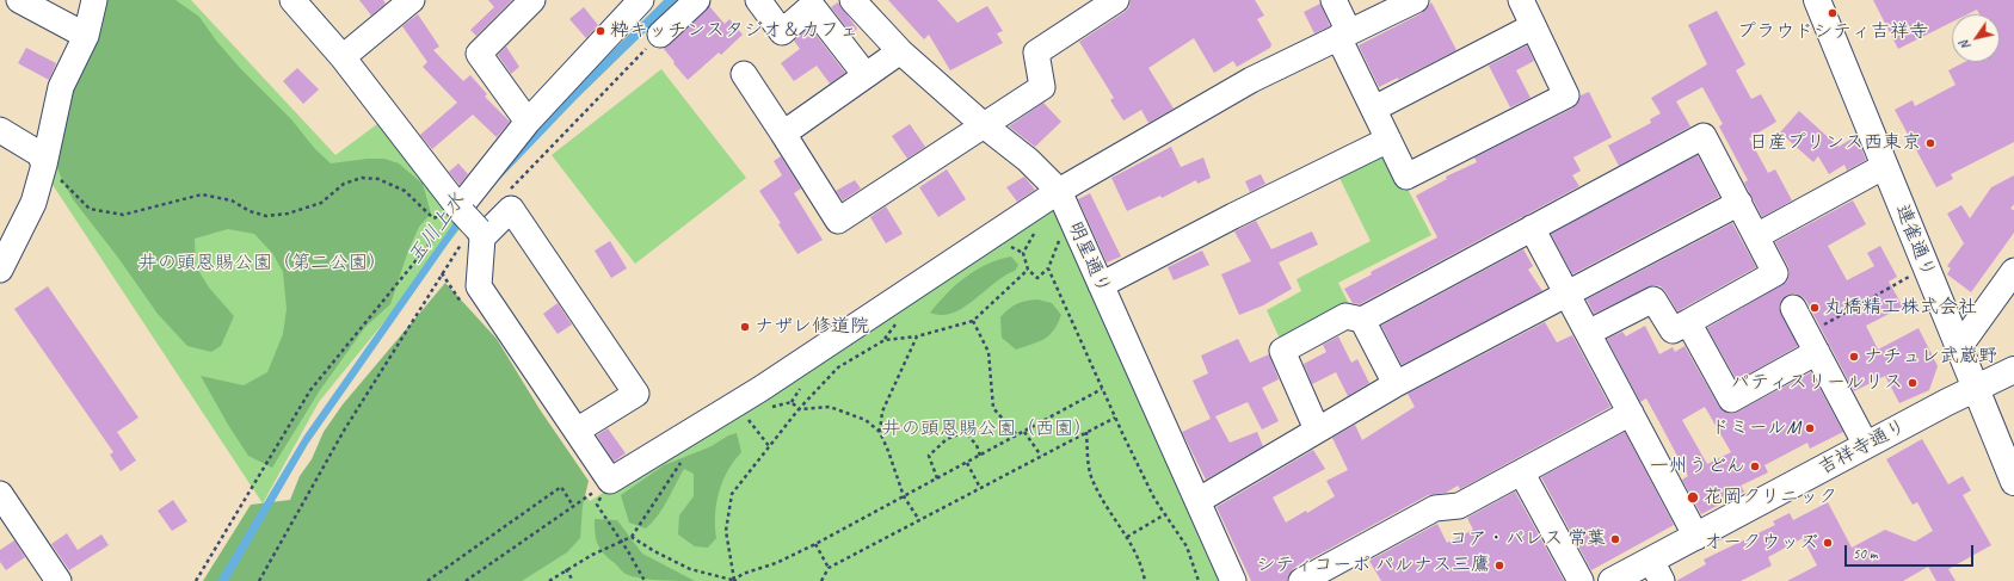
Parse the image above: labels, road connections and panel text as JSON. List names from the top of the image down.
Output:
{
  "streets": {
    "main road": ["連雀通り", "吉祥寺通り"],
    "street": ["明星通り"]
  },
  "crossings": [
    ["連雀通り", "吉祥寺通り"]
  ],
  "water": ["玉川上水"],
  "parks": ["井の頭恩賜公園（第二公園）", "井の頭恩賜公園（西園）"],
  "places": [
    "プラウドシティ吉祥寺",
    "粋キッチンスタジオ＆カフェ",
    "日産プリンス西東京",
    "丸橋精工株式会社",
    "ナザレ修道院",
    "ナチュレ武蔵野",
    "パティスリールリス",
    "ドミールM",
    "一州うどん",
    "花岡クリニック",
    "コア・パレス 常葉",
    "オークウッズ",
    "シティコーポ パルナス三鷹"
  ],
  "scale_bar": "50 m",
  "north": "bottom left"
}
